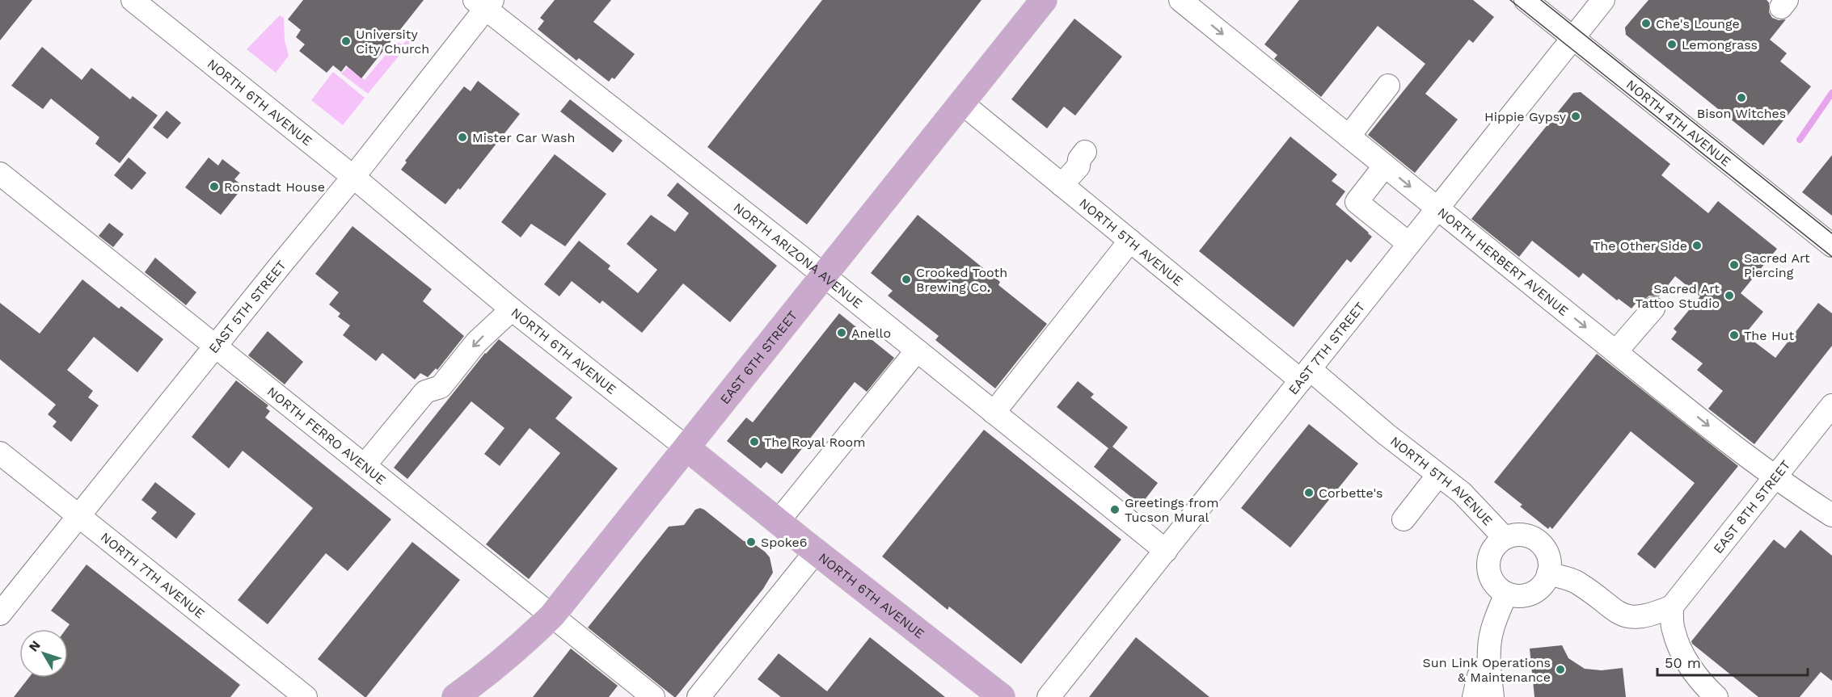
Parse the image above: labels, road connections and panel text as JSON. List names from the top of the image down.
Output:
{
  "streets": {
    "main road": ["NORTH 6TH AVENUE", "EAST 6TH STREET"],
    "street": [
      "NORTH 4TH AVENUE",
      "NORTH 5TH AVENUE",
      "NORTH ARIZONA AVENUE",
      "NORTH HERBERT AVENUE",
      "EAST 5TH STREET",
      "EAST 7TH STREET",
      "NORTH FERRO AVENUE",
      "EAST 8TH STREET",
      "NORTH 7TH AVENUE"
    ]
  },
  "crossings": [
    ["NORTH 6TH AVENUE", "EAST 5TH STREET"],
    ["NORTH 6TH AVENUE", "EAST 6TH STREET"],
    ["NORTH 4TH AVENUE", "EAST 7TH STREET"],
    ["NORTH 5TH AVENUE", "EAST 7TH STREET"],
    ["NORTH 5TH AVENUE", "EAST 6TH STREET"],
    ["NORTH ARIZONA AVENUE", "EAST 5TH STREET"],
    ["NORTH ARIZONA AVENUE", "EAST 7TH STREET"],
    ["NORTH ARIZONA AVENUE", "EAST 6TH STREET"],
    ["NORTH HERBERT AVENUE", "EAST 7TH STREET"],
    ["NORTH HERBERT AVENUE", "EAST 8TH STREET"],
    ["EAST 5TH STREET", "NORTH FERRO AVENUE"],
    ["EAST 5TH STREET", "NORTH 7TH AVENUE"],
    ["EAST 6TH STREET", "NORTH FERRO AVENUE"]
  ],
  "one_way": ["NORTH HERBERT AVENUE"],
  "places": [
    "Che's Lounge",
    "University City Church",
    "Lemongrass",
    "Bison Witches",
    "Hippie Gypsy",
    "Mister Car Wash",
    "Ronstadt House",
    "The Other Side",
    "Sacred Art Piercing",
    "Crooked Tooth Brewing Co.",
    "Sacred Art Tattoo Studio",
    "Anello",
    "The Hut",
    "The Royal Room",
    "Corbette's",
    "Greetings from Tucson Mural",
    "Spoke6",
    "Sun Link Operations & Maintenance"
  ],
  "scale_bar": "50 m",
  "north": "top left"
}
